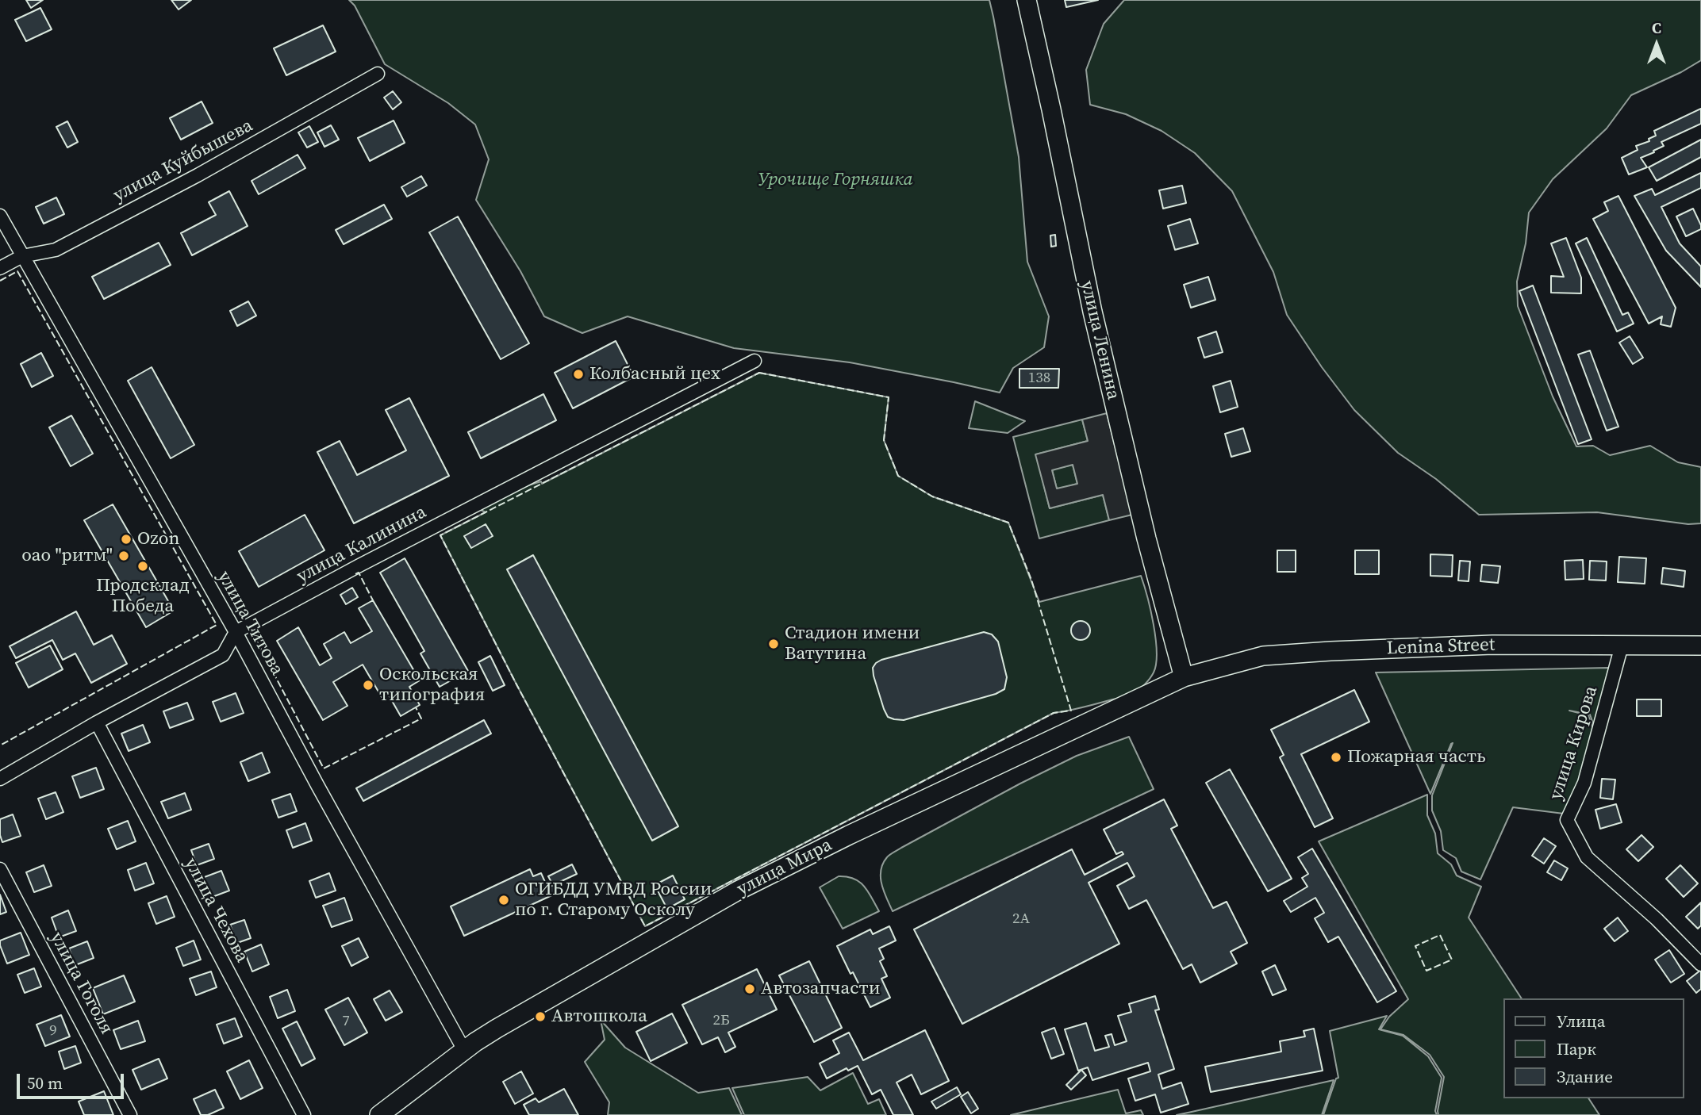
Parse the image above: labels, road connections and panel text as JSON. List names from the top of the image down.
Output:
{
  "streets": {
    "main road": ["улица Ленина", "Lenina Street", "улица Мира"],
    "street": [
      "улица Куйбышева",
      "улица Калинина",
      "улица Титова",
      "улица Кирова",
      "улица Чехова",
      "улица Гоголя"
    ]
  },
  "crossings": [
    ["улица Куйбышева", "улица Титова"],
    ["улица Ленина", "Lenina Street"],
    ["улица Ленина", "улица Мира"],
    ["улица Калинина", "улица Титова"],
    ["улица Титова", "улица Мира"],
    ["Lenina Street", "улица Кирова"],
    ["Lenina Street", "улица Мира"]
  ],
  "parks": ["Урочище Горняшка"],
  "places": [
    "Колбасный цех",
    "Ozon",
    "оао \"ритм\"",
    "Продсклад Победа",
    "Стадион имени Ватутина",
    "Оскольская типография",
    "Пожарная часть",
    "ОГИБДД УМВД России по г. Старому Осколу",
    "Автозапчасти",
    "Автошкола"
  ],
  "house_numbers": [
    "138",
    "2А",
    "2Б",
    "7",
    "9"
  ],
  "legend": ["Улица", "Парк", "Здание"],
  "scale_bar": "50 m",
  "north": "top"
}
